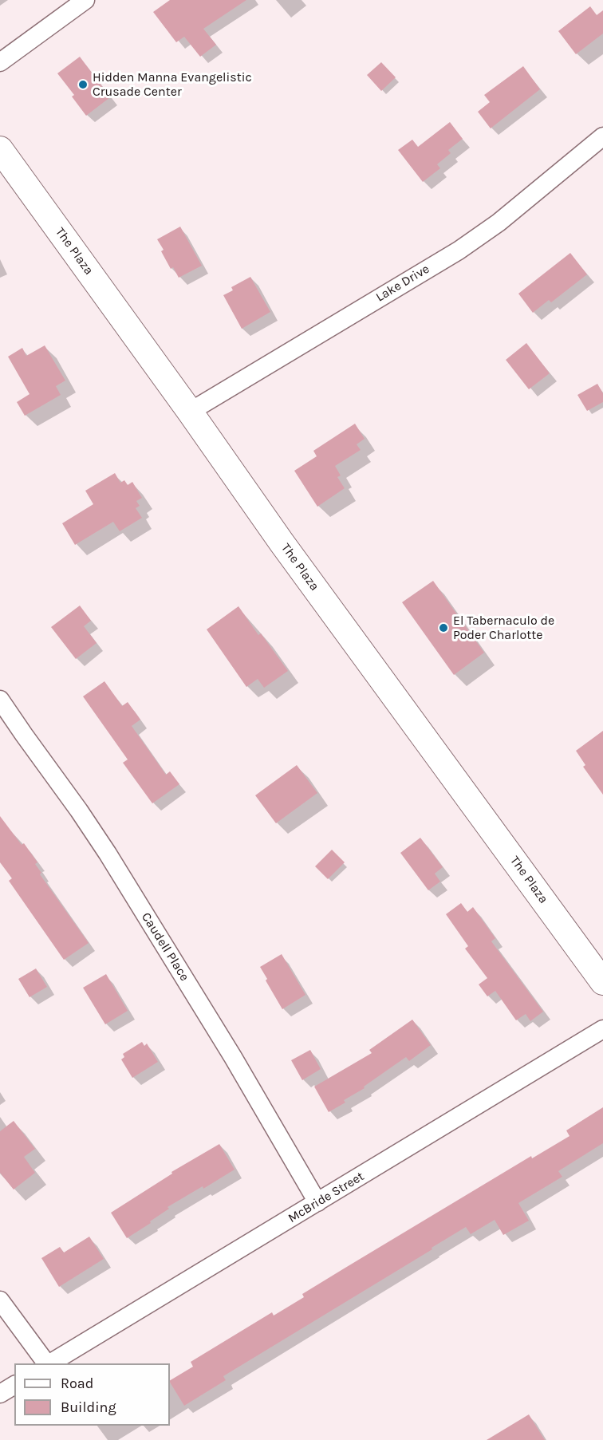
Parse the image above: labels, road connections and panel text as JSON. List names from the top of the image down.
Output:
{
  "streets": {
    "main road": ["The Plaza"],
    "street": ["Lake Drive", "Caudell Place", "McBride Street"]
  },
  "crossings": [
    ["The Plaza", "Lake Drive"],
    ["Caudell Place", "McBride Street"]
  ],
  "places": ["Hidden Manna Evangelistic Crusade Center", "El Tabernaculo de Poder Charlotte"],
  "legend": ["Road", "Building"]
}
